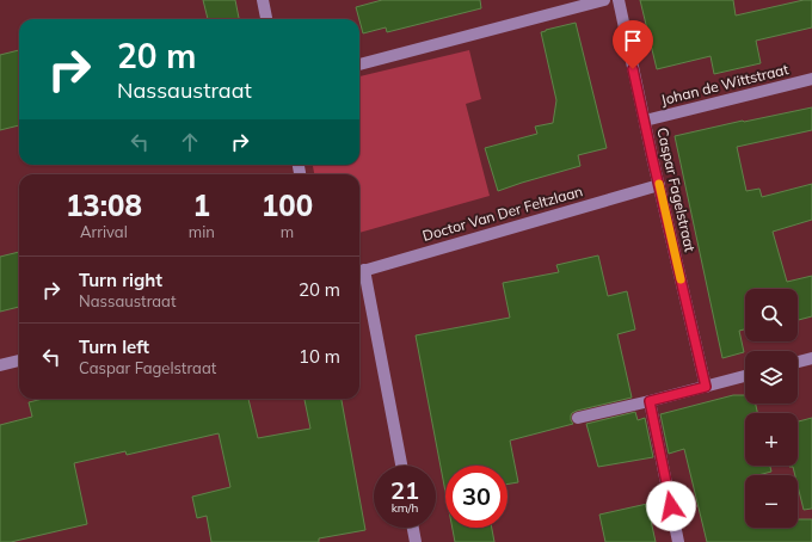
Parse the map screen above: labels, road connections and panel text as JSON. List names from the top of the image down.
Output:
{
  "streets": {
    "street": ["Johan de Wittstraat", "Caspar Fagelstraat", "Doctor Van Der Feltzlaan"]
  },
  "crossings": [
    ["Johan de Wittstraat", "Caspar Fagelstraat"],
    ["Caspar Fagelstraat", "Doctor Van Der Feltzlaan"]
  ],
  "page": {
    "turn": ["20 m", "Nassaustraat"],
    "eta": [
      "13:08",
      "Arrival",
      "1",
      "min",
      "100",
      "m"
    ],
    "list": [
      {
        "name": "Turn right",
        "note": "Nassaustraat",
        "value": "20 m"
      },
      {
        "name": "Turn left",
        "note": "Caspar Fagelstraat",
        "value": "10 m"
      }
    ],
    "map_buttons": ["+", "−"],
    "speed": "21 km/h",
    "limit": "30"
  }
}
